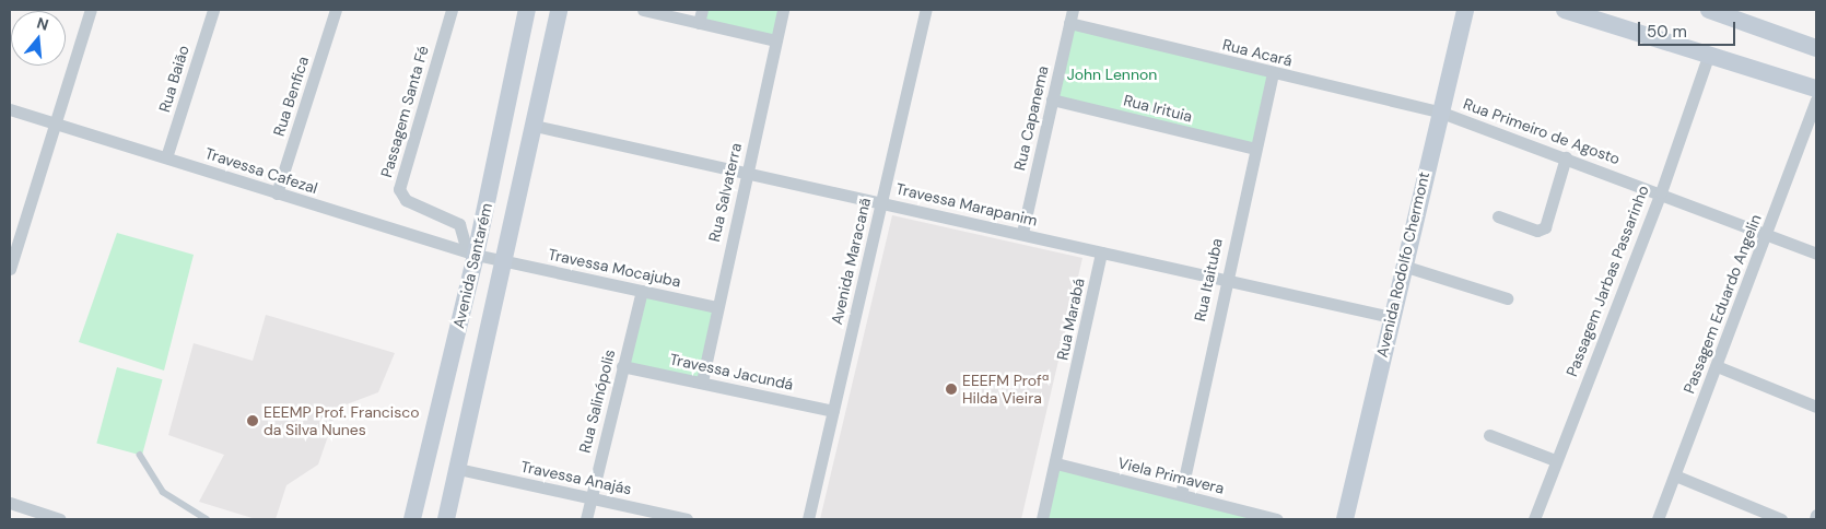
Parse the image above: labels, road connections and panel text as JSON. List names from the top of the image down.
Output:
{
  "streets": {
    "street": [
      "Rua Acará",
      "Rua Baião",
      "Rua Benfica",
      "Rua Irituia",
      "Passagem Santa Fé",
      "Rua Capanema",
      "Rua Primeiro de Agosto",
      "Travessa Cafezal",
      "Rua Salvaterra",
      "Travessa Marapanim",
      "Avenida Maracanã",
      "Avenida Rodolfo Chermont",
      "Avenida Santarém",
      "Travessa Mocajuba",
      "Rua Itaituba",
      "Passagem Jarbas Passarinho",
      "Passagem Eduardo Angelin",
      "Rua Marabá",
      "Travessa Jacundá",
      "Rua Salinópolis",
      "Viela Primavera",
      "Travessa Anajás"
    ]
  },
  "crossings": [
    ["Rua Acará", "Rua Capanema"],
    ["Rua Acará", "Rua Primeiro de Agosto"],
    ["Rua Acará", "Avenida Rodolfo Chermont"],
    ["Rua Acará", "Rua Itaituba"],
    ["Rua Baião", "Travessa Cafezal"],
    ["Rua Benfica", "Travessa Cafezal"],
    ["Rua Irituia", "Rua Capanema"],
    ["Rua Irituia", "Rua Itaituba"],
    ["Passagem Santa Fé", "Travessa Cafezal"],
    ["Passagem Santa Fé", "Avenida Santarém"],
    ["Rua Capanema", "Travessa Marapanim"],
    ["Rua Primeiro de Agosto", "Avenida Rodolfo Chermont"],
    ["Rua Primeiro de Agosto", "Passagem Jarbas Passarinho"],
    ["Rua Primeiro de Agosto", "Passagem Eduardo Angelin"],
    ["Travessa Cafezal", "Avenida Santarém"],
    ["Travessa Cafezal", "Travessa Mocajuba"],
    ["Rua Salvaterra", "Travessa Marapanim"],
    ["Rua Salvaterra", "Travessa Mocajuba"],
    ["Rua Salvaterra", "Travessa Jacundá"],
    ["Travessa Marapanim", "Avenida Maracanã"],
    ["Travessa Marapanim", "Avenida Rodolfo Chermont"],
    ["Travessa Marapanim", "Avenida Santarém"],
    ["Travessa Marapanim", "Rua Itaituba"],
    ["Travessa Marapanim", "Rua Marabá"],
    ["Avenida Maracanã", "Travessa Jacundá"],
    ["Avenida Santarém", "Travessa Mocajuba"],
    ["Avenida Santarém", "Travessa Anajás"],
    ["Travessa Mocajuba", "Rua Salinópolis"],
    ["Rua Itaituba", "Viela Primavera"],
    ["Rua Marabá", "Viela Primavera"],
    ["Travessa Jacundá", "Rua Salinópolis"],
    ["Rua Salinópolis", "Travessa Anajás"]
  ],
  "parks": ["John Lennon"],
  "places": ["EEEFM Profª Hilda Vieira", "EEEMP Prof. Francisco da Silva Nunes"],
  "scale_bar": "50 m",
  "north": "top"
}
